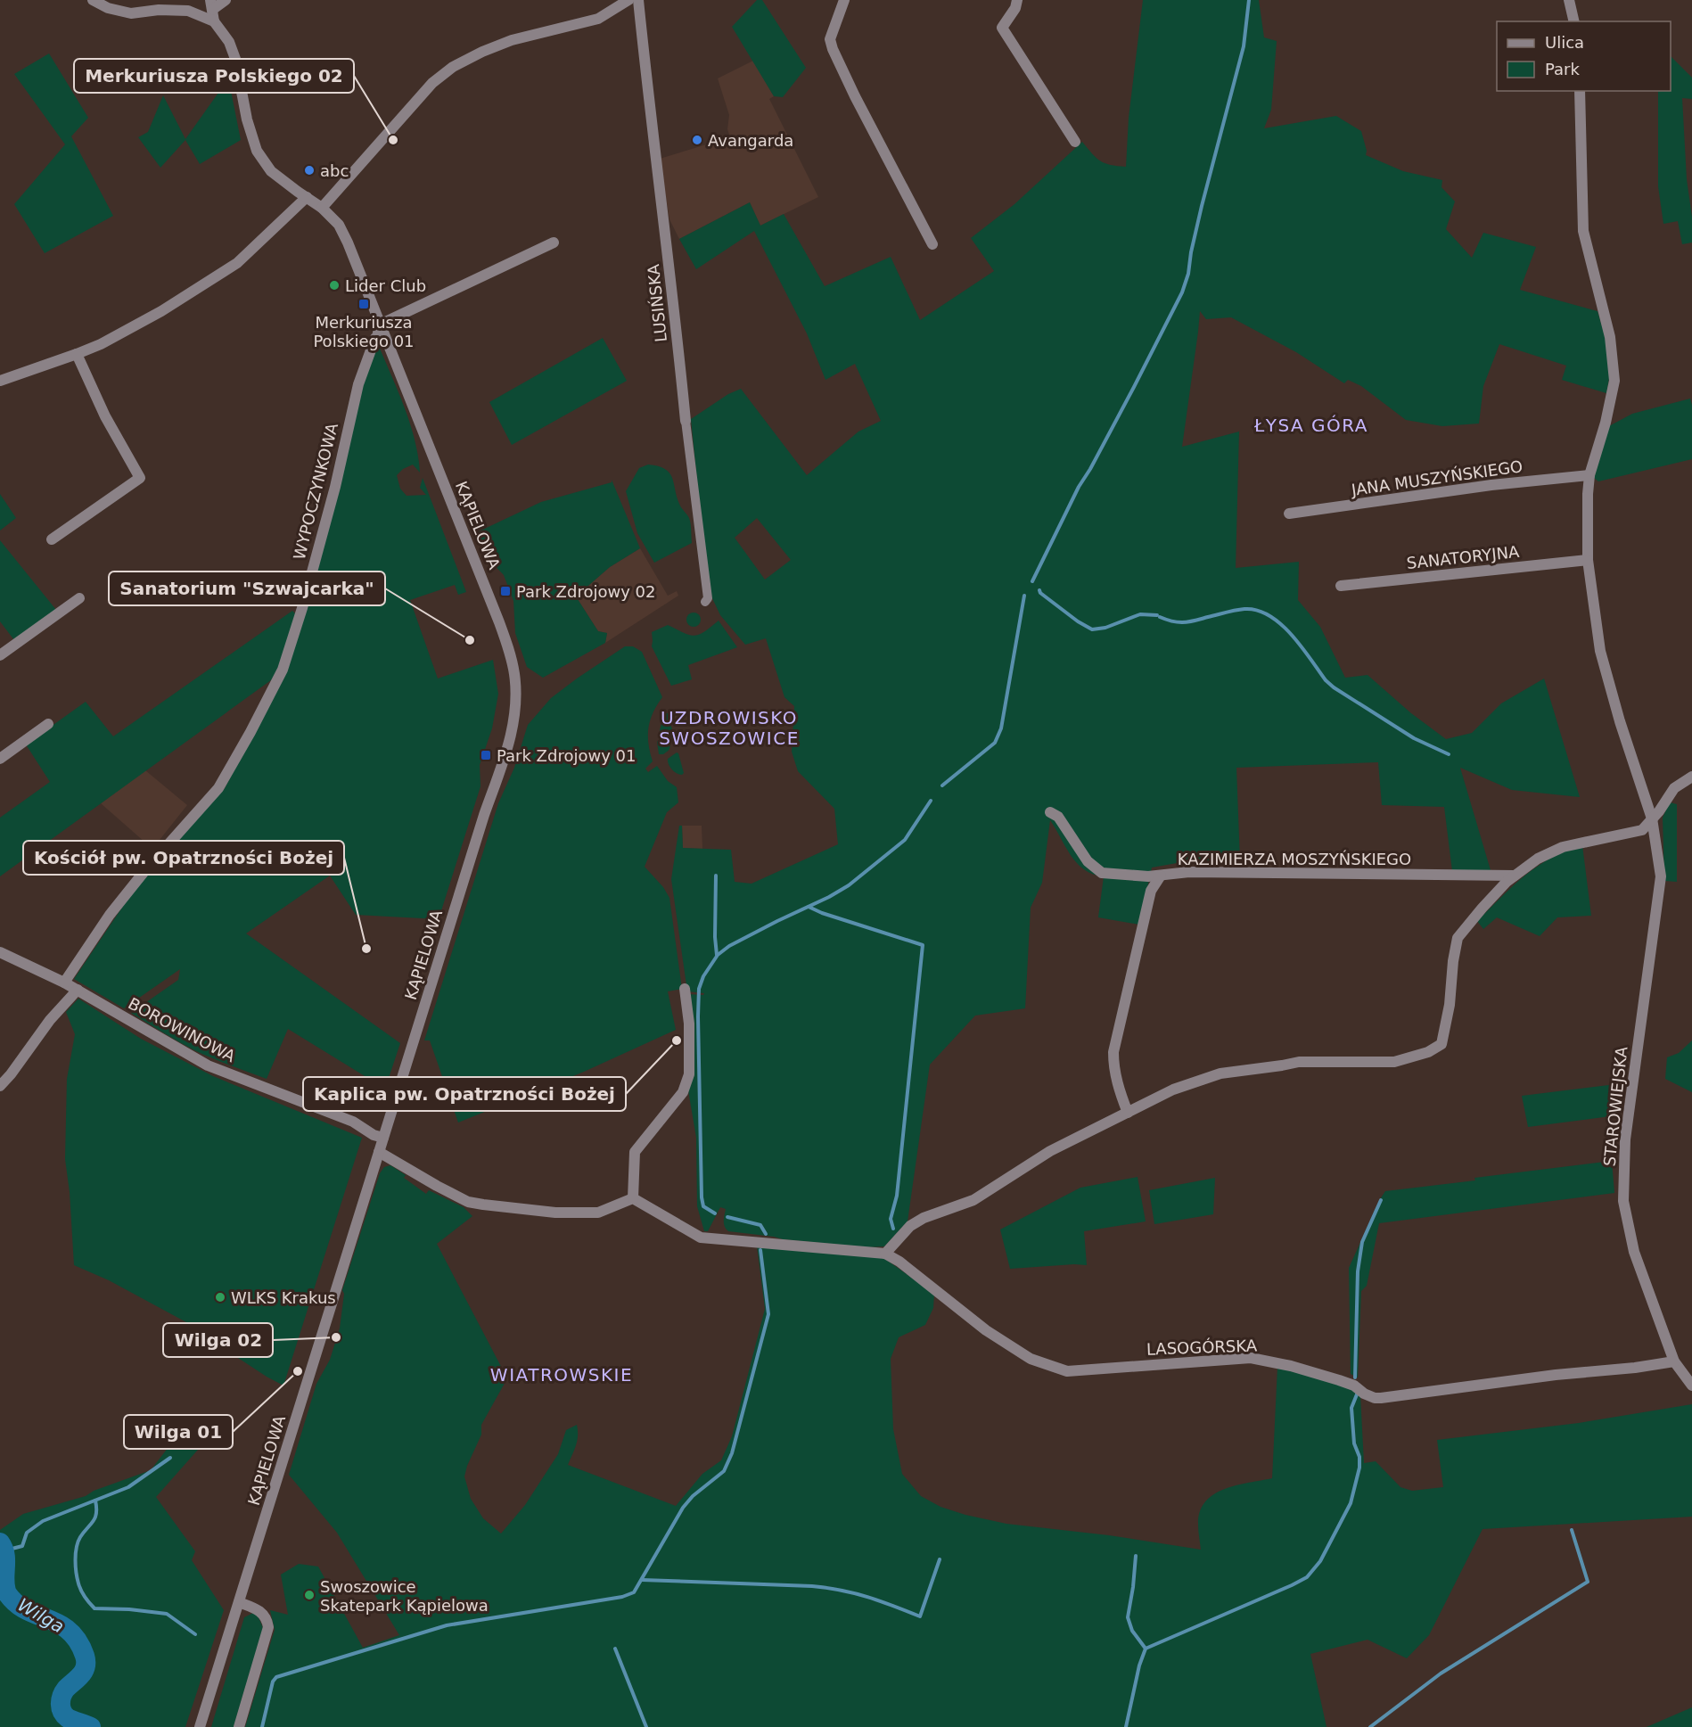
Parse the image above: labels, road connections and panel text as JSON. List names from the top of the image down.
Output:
{
  "streets": {
    "street": [
      "LUSIŃSKA",
      "JANA MUSZYŃSKIEGO",
      "WYPOCZYNKOWA",
      "KĄPIELOWA",
      "SANATORYJNA",
      "KAZIMIERZA MOSZYŃSKIEGO",
      "BOROWINOWA",
      "STAROWIEJSKA",
      "LASOGÓRSKA"
    ]
  },
  "crossings": [
    ["JANA MUSZYŃSKIEGO", "STAROWIEJSKA"],
    ["WYPOCZYNKOWA", "KĄPIELOWA"],
    ["WYPOCZYNKOWA", "BOROWINOWA"],
    ["KĄPIELOWA", "BOROWINOWA"],
    ["SANATORYJNA", "STAROWIEJSKA"],
    ["STAROWIEJSKA", "LASOGÓRSKA"]
  ],
  "districts": ["ŁYSA GÓRA", "UZDROWISKO SWOSZOWICE", "WIATROWSKIE"],
  "water": ["Wilga"],
  "places": {
    "other": [
      "Merkuriusza Polskiego 02",
      "Avangarda",
      "abc",
      "Lider Club",
      "Sanatorium \"Szwajcarka\"",
      "Kościół pw. Opatrzności Bożej",
      "Kaplica pw. Opatrzności Bożej",
      "WLKS Krakus",
      "Wilga 02",
      "Wilga 01",
      "Swoszowice Skatepark Kąpielowa"
    ],
    "transit": ["Merkuriusza Polskiego 01", "Park Zdrojowy 02", "Park Zdrojowy 01"]
  },
  "legend": ["Ulica", "Park"]
}
